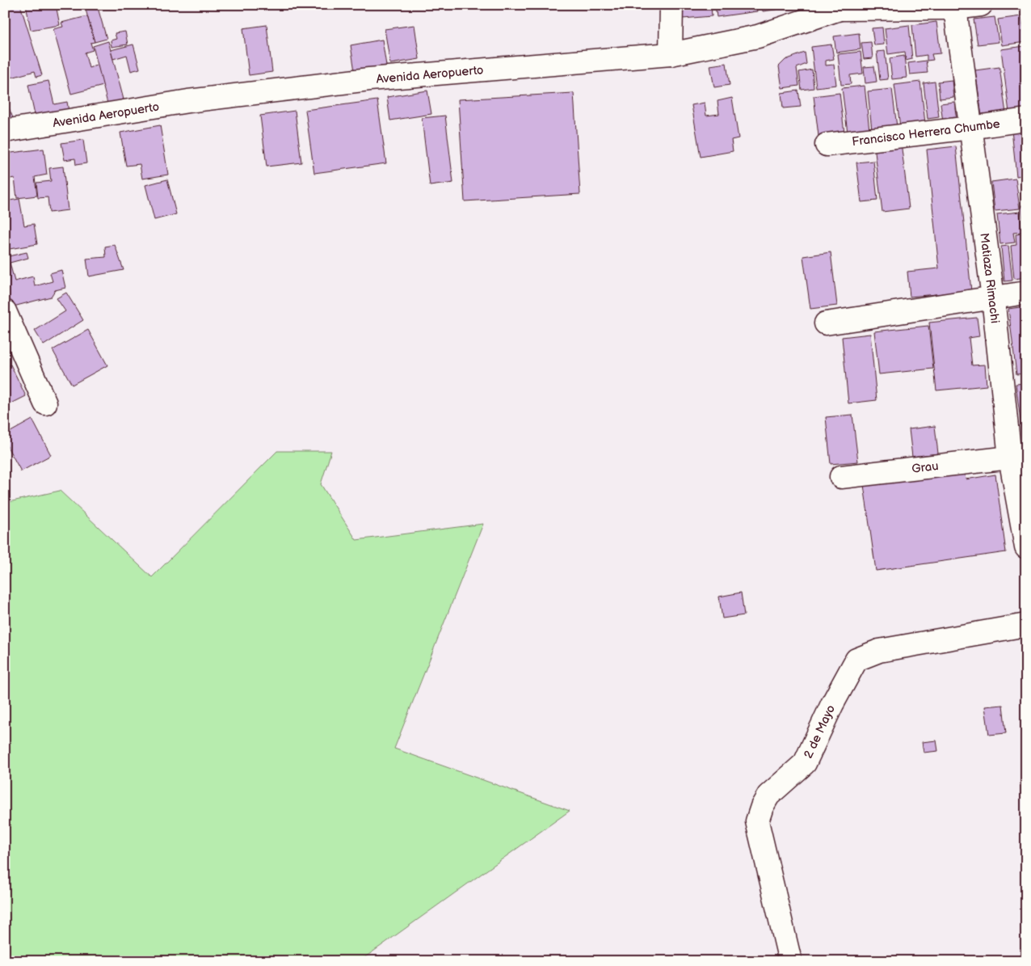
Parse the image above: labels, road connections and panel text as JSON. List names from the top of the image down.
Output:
{
  "streets": {
    "street": [
      "Avenida Aeropuerto",
      "Francisco Herrera Chumbe",
      "Matiaza Rimachi",
      "Grau",
      "2 de Mayo"
    ]
  },
  "crossings": [
    ["Avenida Aeropuerto", "Matiaza Rimachi"],
    ["Francisco Herrera Chumbe", "Matiaza Rimachi"],
    ["Matiaza Rimachi", "Grau"]
  ]
}
